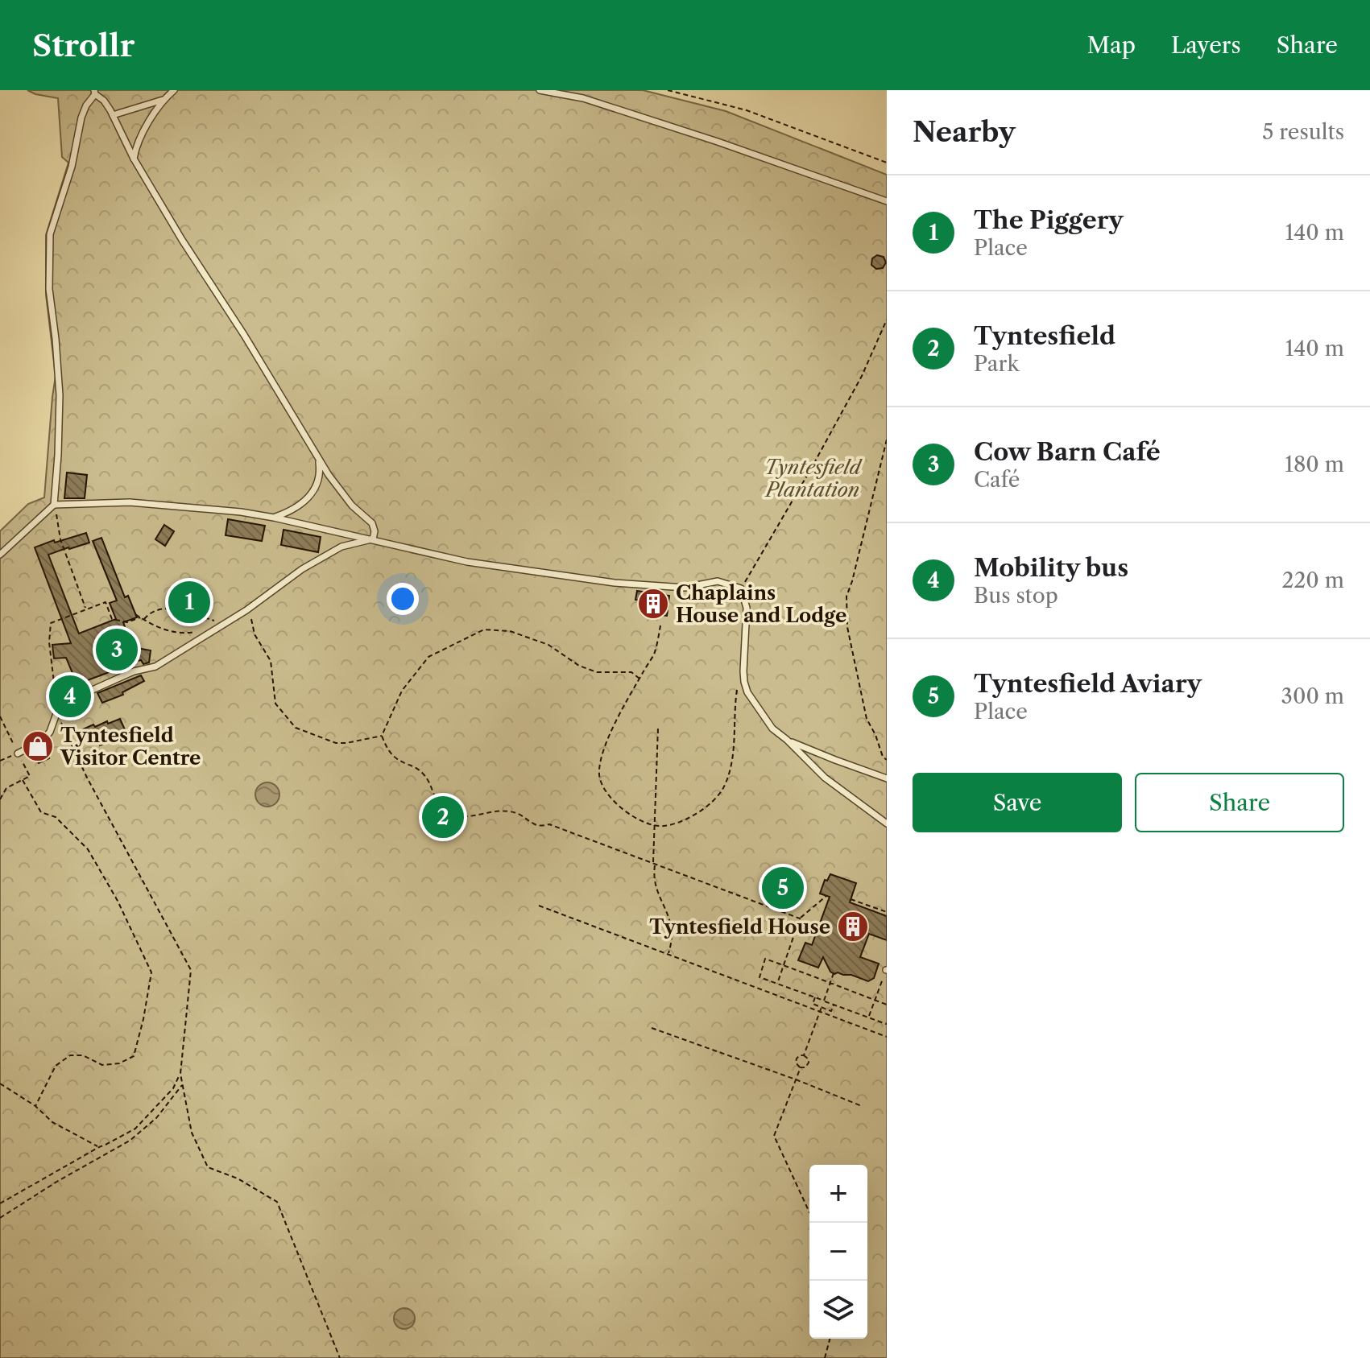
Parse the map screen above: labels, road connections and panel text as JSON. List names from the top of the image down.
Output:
{
  "parks": ["Tyntesfield Plantation"],
  "places": {
    "building": ["Chaplains House and Lodge", "Tyntesfield House"],
    "shop": ["Tyntesfield Visitor Centre"]
  },
  "page": {
    "header": "Strollr",
    "nav": ["Map", "Layers", "Share"],
    "heading": ["Nearby", "5 results"],
    "list": [
      {
        "mark": "1",
        "name": "The Piggery",
        "note": "Place",
        "value": "140 m"
      },
      {
        "mark": "2",
        "name": "Tyntesfield",
        "note": "Park",
        "value": "140 m"
      },
      {
        "mark": "3",
        "name": "Cow Barn Café",
        "note": "Café",
        "value": "180 m"
      },
      {
        "mark": "4",
        "name": "Mobility bus",
        "note": "Bus stop",
        "value": "220 m"
      },
      {
        "mark": "5",
        "name": "Tyntesfield Aviary",
        "note": "Place",
        "value": "300 m"
      }
    ],
    "pins": [
      "1",
      "3",
      "4",
      "2",
      "5"
    ],
    "buttons": ["Save", "Share"],
    "map_buttons": ["+", "−"]
  }
}
